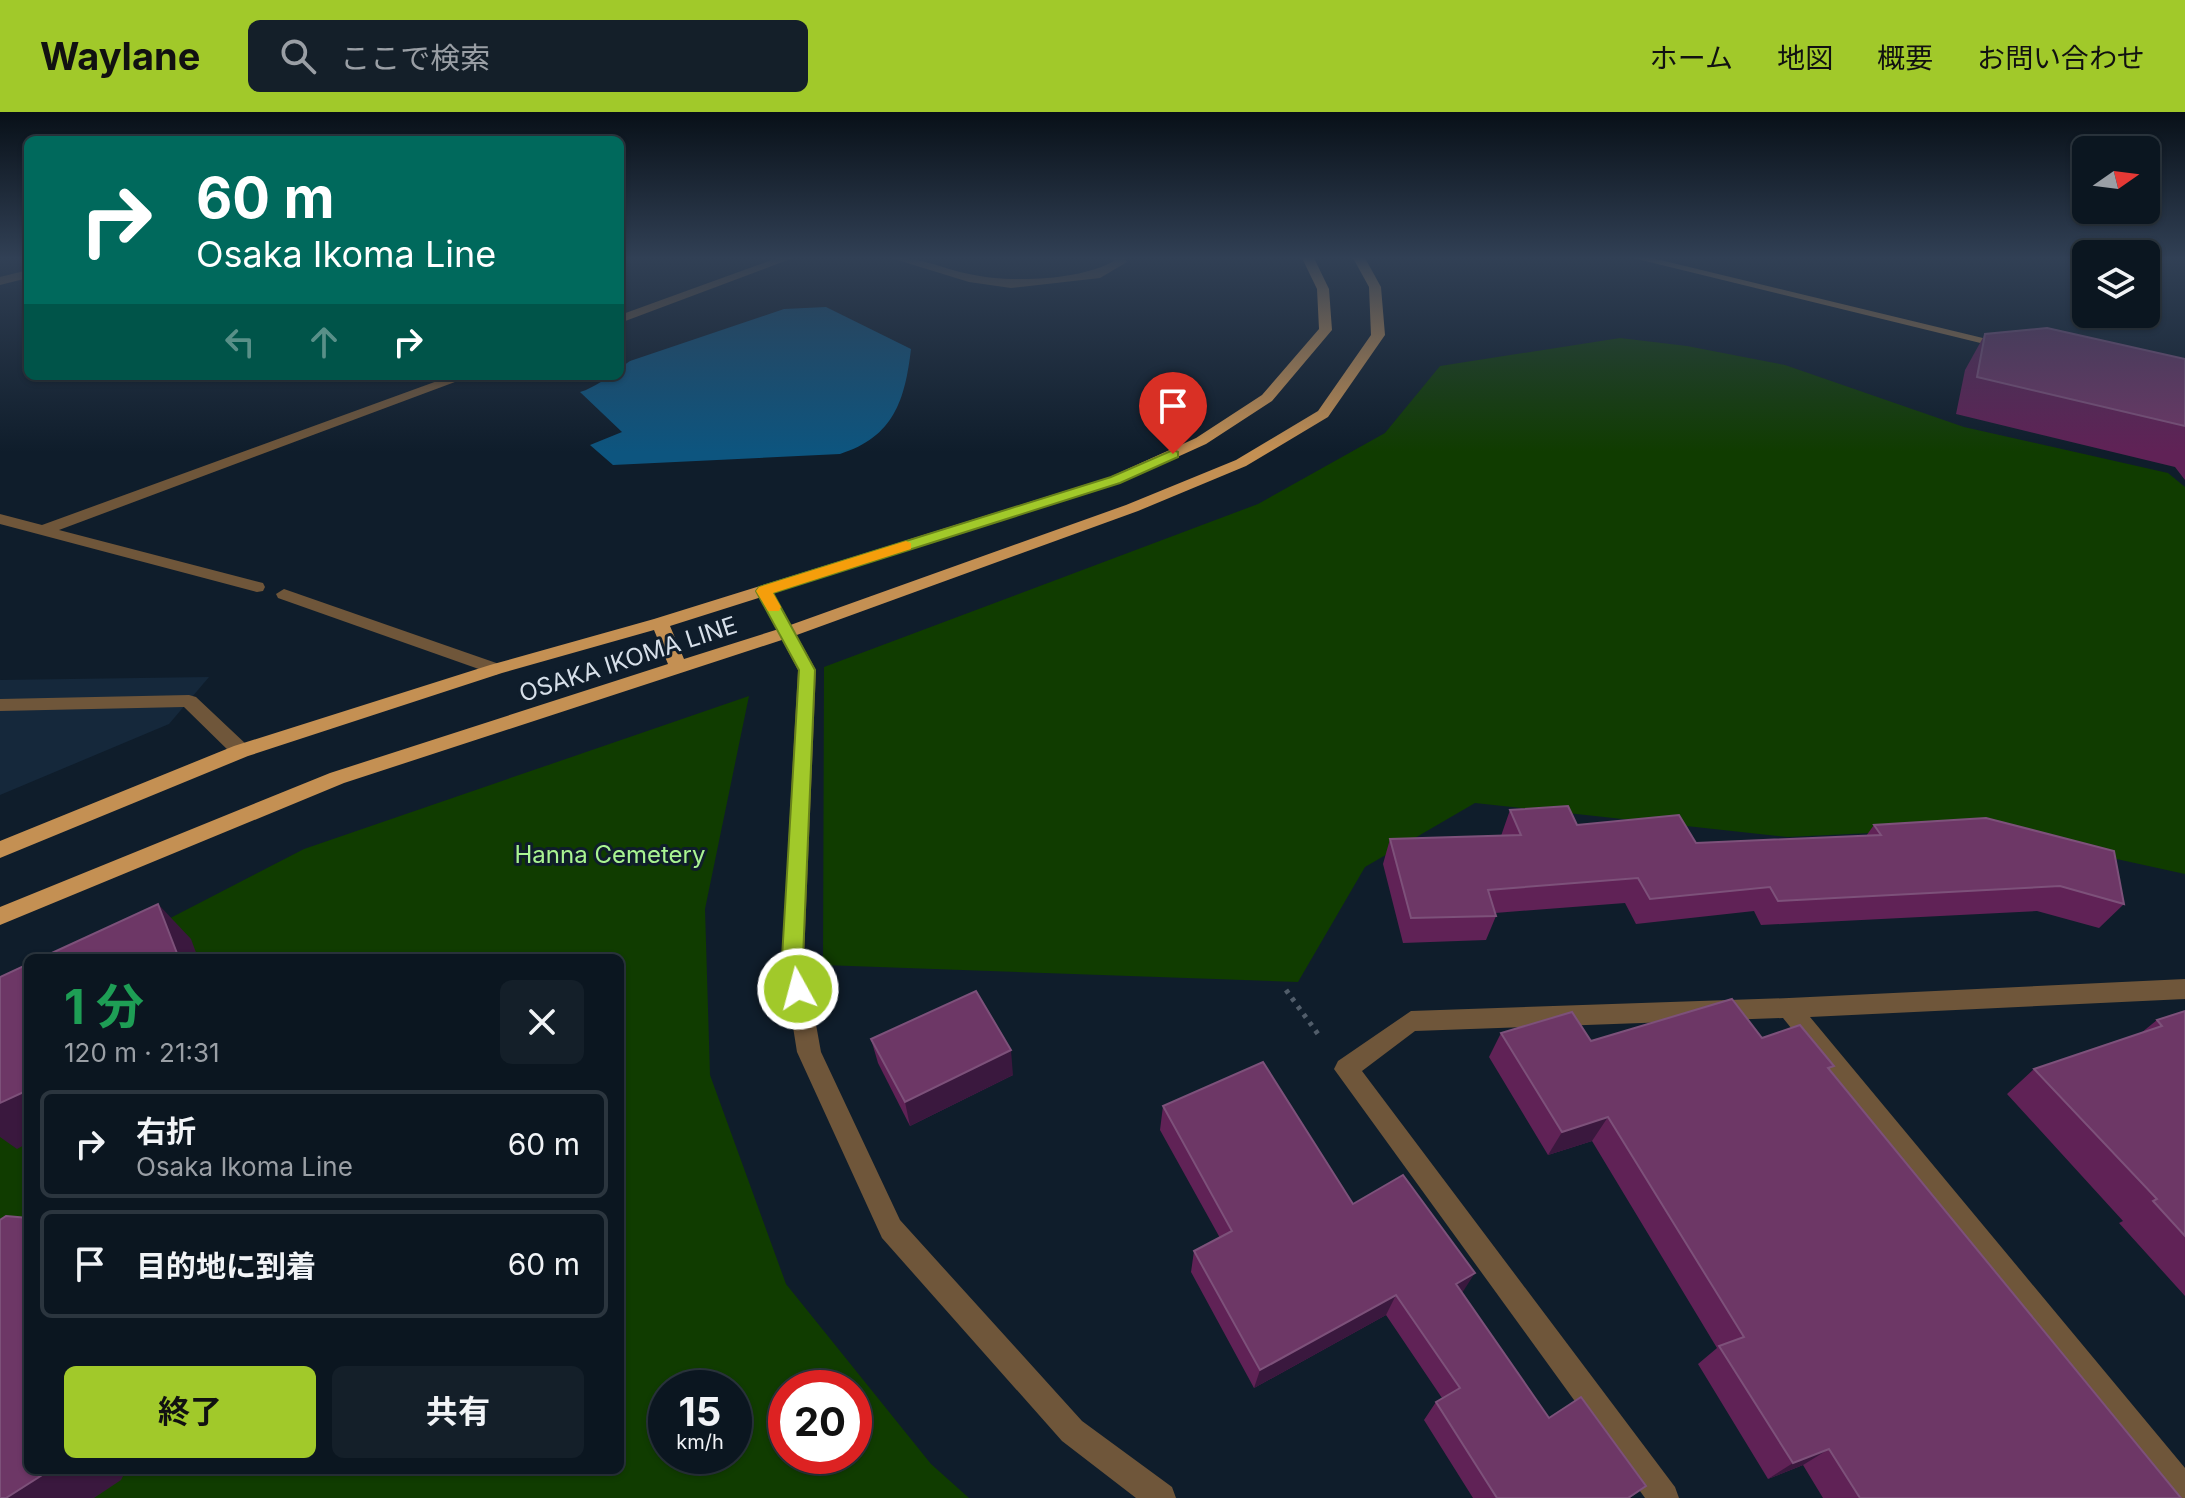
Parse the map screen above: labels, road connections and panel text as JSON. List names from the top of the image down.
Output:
{
  "streets": {
    "main road": ["OSAKA IKOMA LINE"]
  },
  "parks": ["Hanna Cemetery"],
  "north": "right",
  "page": {
    "header": "Waylane",
    "search": "ここで検索",
    "nav": [
      "ホーム",
      "地図",
      "概要",
      "お問い合わせ"
    ],
    "turn": ["60 m", "Osaka Ikoma Line"],
    "heading": ["1 分", "120 m · 21:31"],
    "list": [
      {
        "name": "右折",
        "note": "Osaka Ikoma Line",
        "value": "60 m"
      },
      {
        "name": "目的地に到着",
        "value": "60 m"
      }
    ],
    "buttons": ["終了", "共有"],
    "speed": "15 km/h",
    "limit": "20"
  }
}
